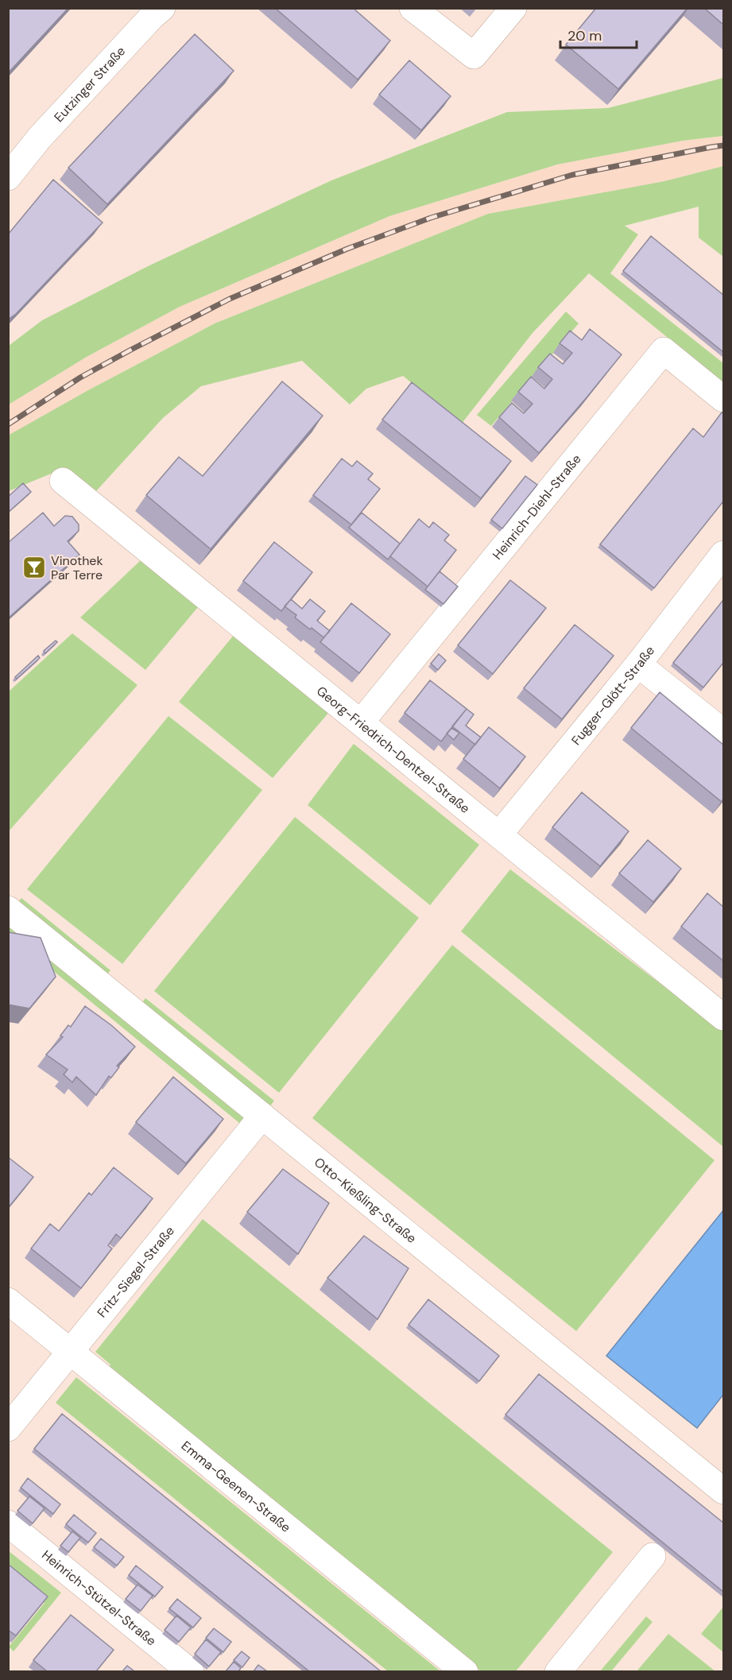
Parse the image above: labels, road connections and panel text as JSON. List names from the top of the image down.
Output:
{
  "streets": {
    "street": [
      "Eutzinger Straße",
      "Heinrich-Diehl-Straße",
      "Fugger-Glött-Straße",
      "Georg-Friedrich-Dentzel-Straße",
      "Otto-Kießling-Straße",
      "Fritz-Siegel-Straße",
      "Emma-Geenen-Straße",
      "Heinrich-Stützel-Straße"
    ]
  },
  "crossings": [
    ["Heinrich-Diehl-Straße", "Georg-Friedrich-Dentzel-Straße"],
    ["Fugger-Glött-Straße", "Georg-Friedrich-Dentzel-Straße"],
    ["Otto-Kießling-Straße", "Fritz-Siegel-Straße"],
    ["Fritz-Siegel-Straße", "Emma-Geenen-Straße"]
  ],
  "places": {
    "bar": ["Vinothek Par Terre"]
  },
  "scale_bar": "20 m"
}
